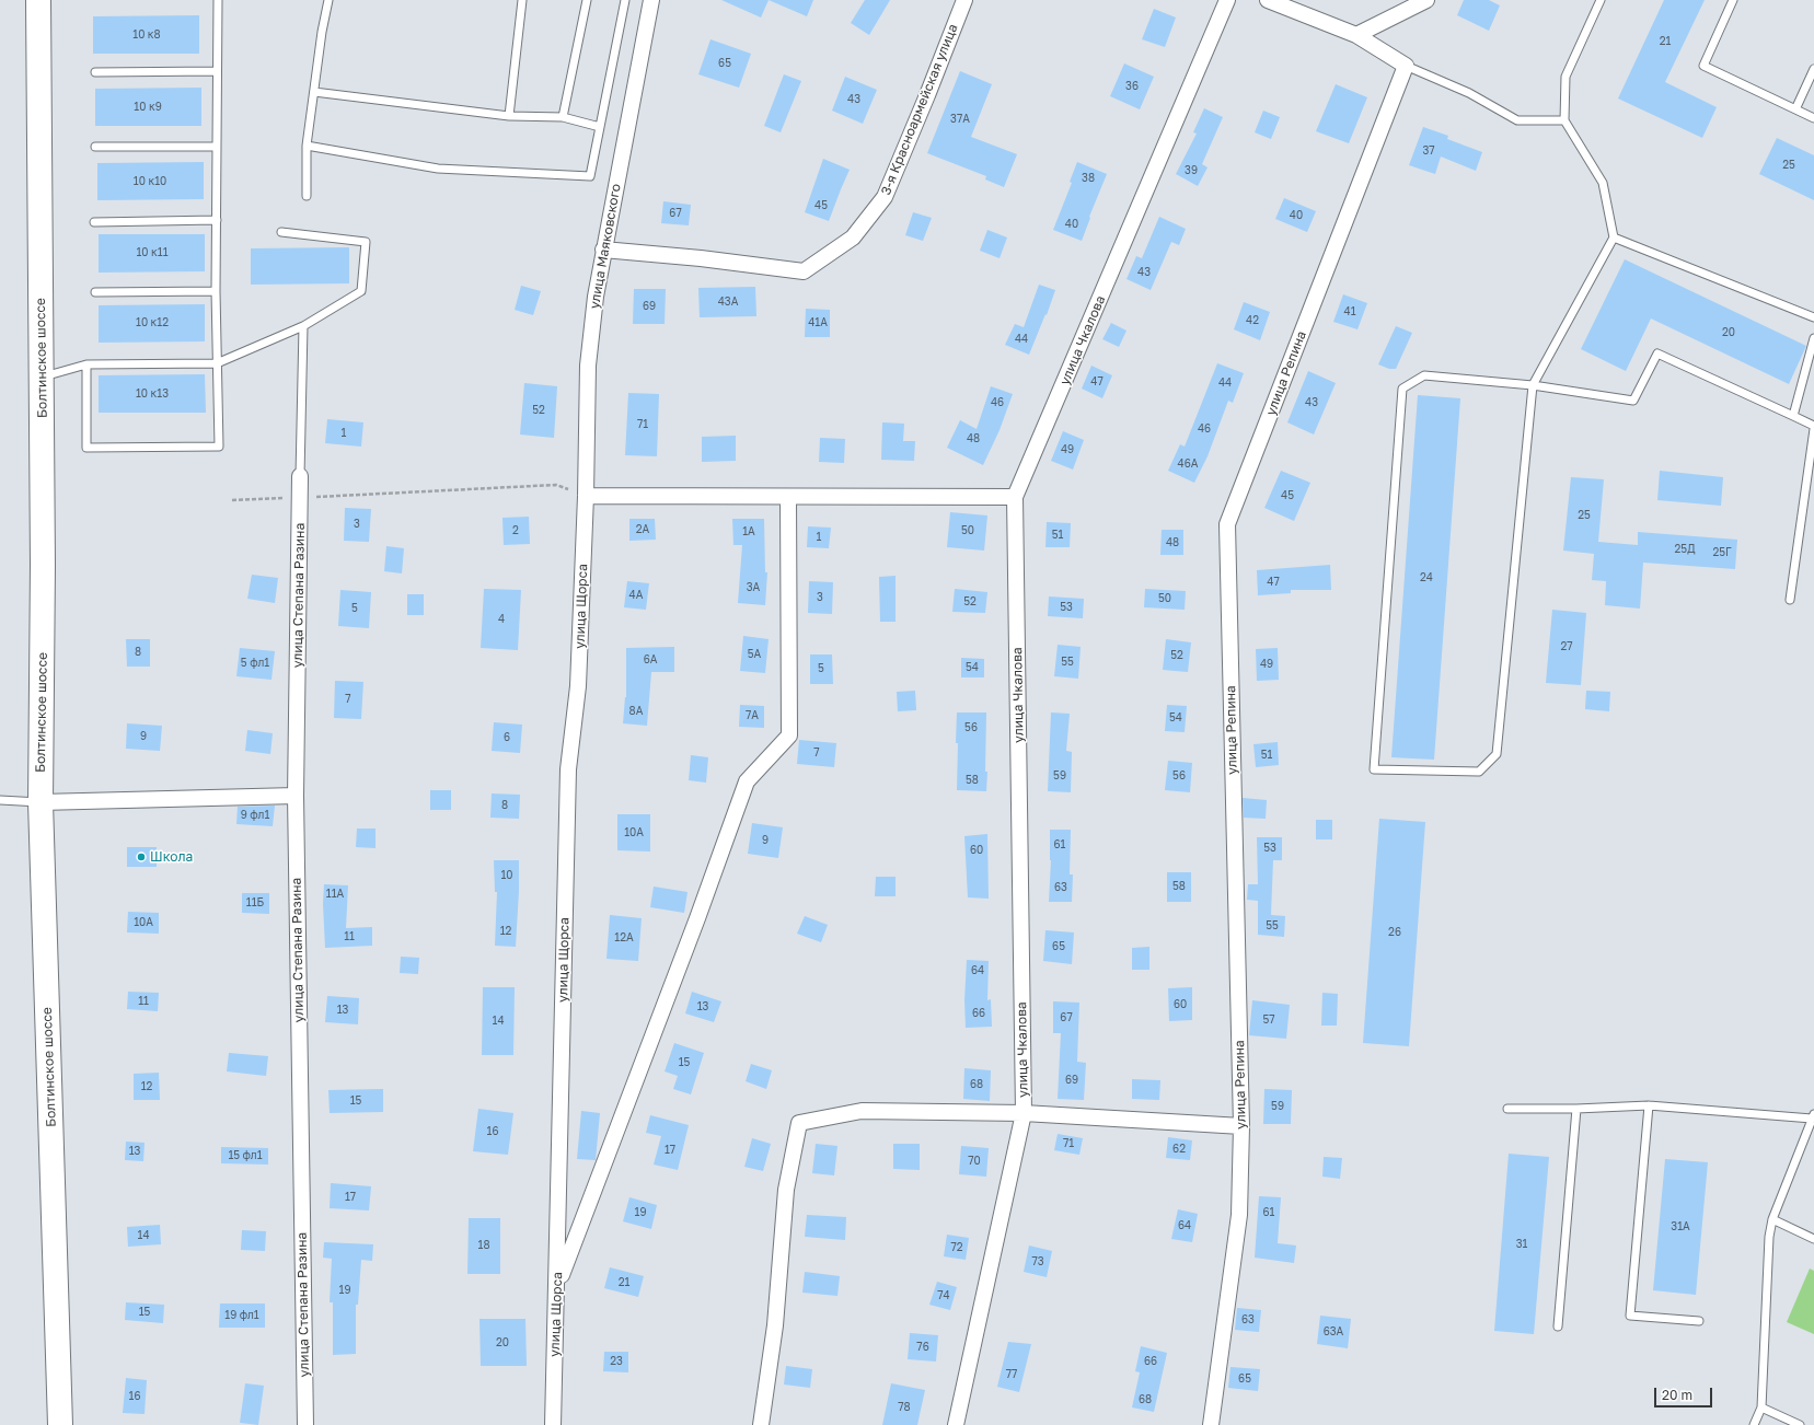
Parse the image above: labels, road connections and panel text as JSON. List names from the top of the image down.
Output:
{
  "streets": {
    "main road": ["Болтинское шоссе"],
    "street": [
      "3-я Красноармейская улица",
      "улица Маяковского",
      "улица Чкалова",
      "улица Репина",
      "улица Степана Разина",
      "улица Щорса"
    ]
  },
  "crossings": [
    ["3-я Красноармейская улица", "улица Маяковского"],
    ["улица Маяковского", "улица Щорса"]
  ],
  "places": ["Школа"],
  "house_numbers": [
    "10 к8",
    "21",
    "65",
    "36",
    "43",
    "10 к9",
    "37А",
    "37",
    "25",
    "39",
    "38",
    "10 к10",
    "45",
    "67",
    "40",
    "40",
    "10 к11",
    "43",
    "43А",
    "69",
    "41",
    "42",
    "10 к12",
    "41А",
    "20",
    "44",
    "47",
    "44",
    "10 к13",
    "46",
    "43",
    "52",
    "71",
    "46",
    "1",
    "48",
    "49",
    "46А",
    "45",
    "25",
    "3",
    "2А",
    "2",
    "50",
    "1А",
    "51",
    "1",
    "48",
    "25Д",
    "25Г",
    "24",
    "47",
    "3А",
    "4А",
    "3",
    "50",
    "52",
    "53",
    "5",
    "4",
    "27",
    "8",
    "5А",
    "52",
    "6А",
    "55",
    "5 фл1",
    "49",
    "54",
    "5",
    "7",
    "8А",
    "7А",
    "54",
    "56",
    "9",
    "6",
    "7",
    "51",
    "59",
    "56",
    "58",
    "8",
    "9 фл1",
    "10А",
    "9",
    "61",
    "53",
    "60",
    "10",
    "58",
    "63",
    "11А",
    "11Б",
    "10А",
    "55",
    "12",
    "26",
    "11",
    "12А",
    "65",
    "64",
    "11",
    "60",
    "13",
    "13",
    "66",
    "67",
    "57",
    "14",
    "15",
    "69",
    "68",
    "12",
    "15",
    "59",
    "16",
    "71",
    "62",
    "17",
    "13",
    "15 фл1",
    "70",
    "17",
    "19",
    "61",
    "64",
    "31А",
    "14",
    "31",
    "18",
    "72",
    "73",
    "21",
    "19",
    "74",
    "15",
    "19 фл1",
    "63",
    "63А",
    "20",
    "76",
    "23",
    "66",
    "77",
    "65",
    "16",
    "68",
    "78"
  ],
  "scale_bar": "20 m"
}
